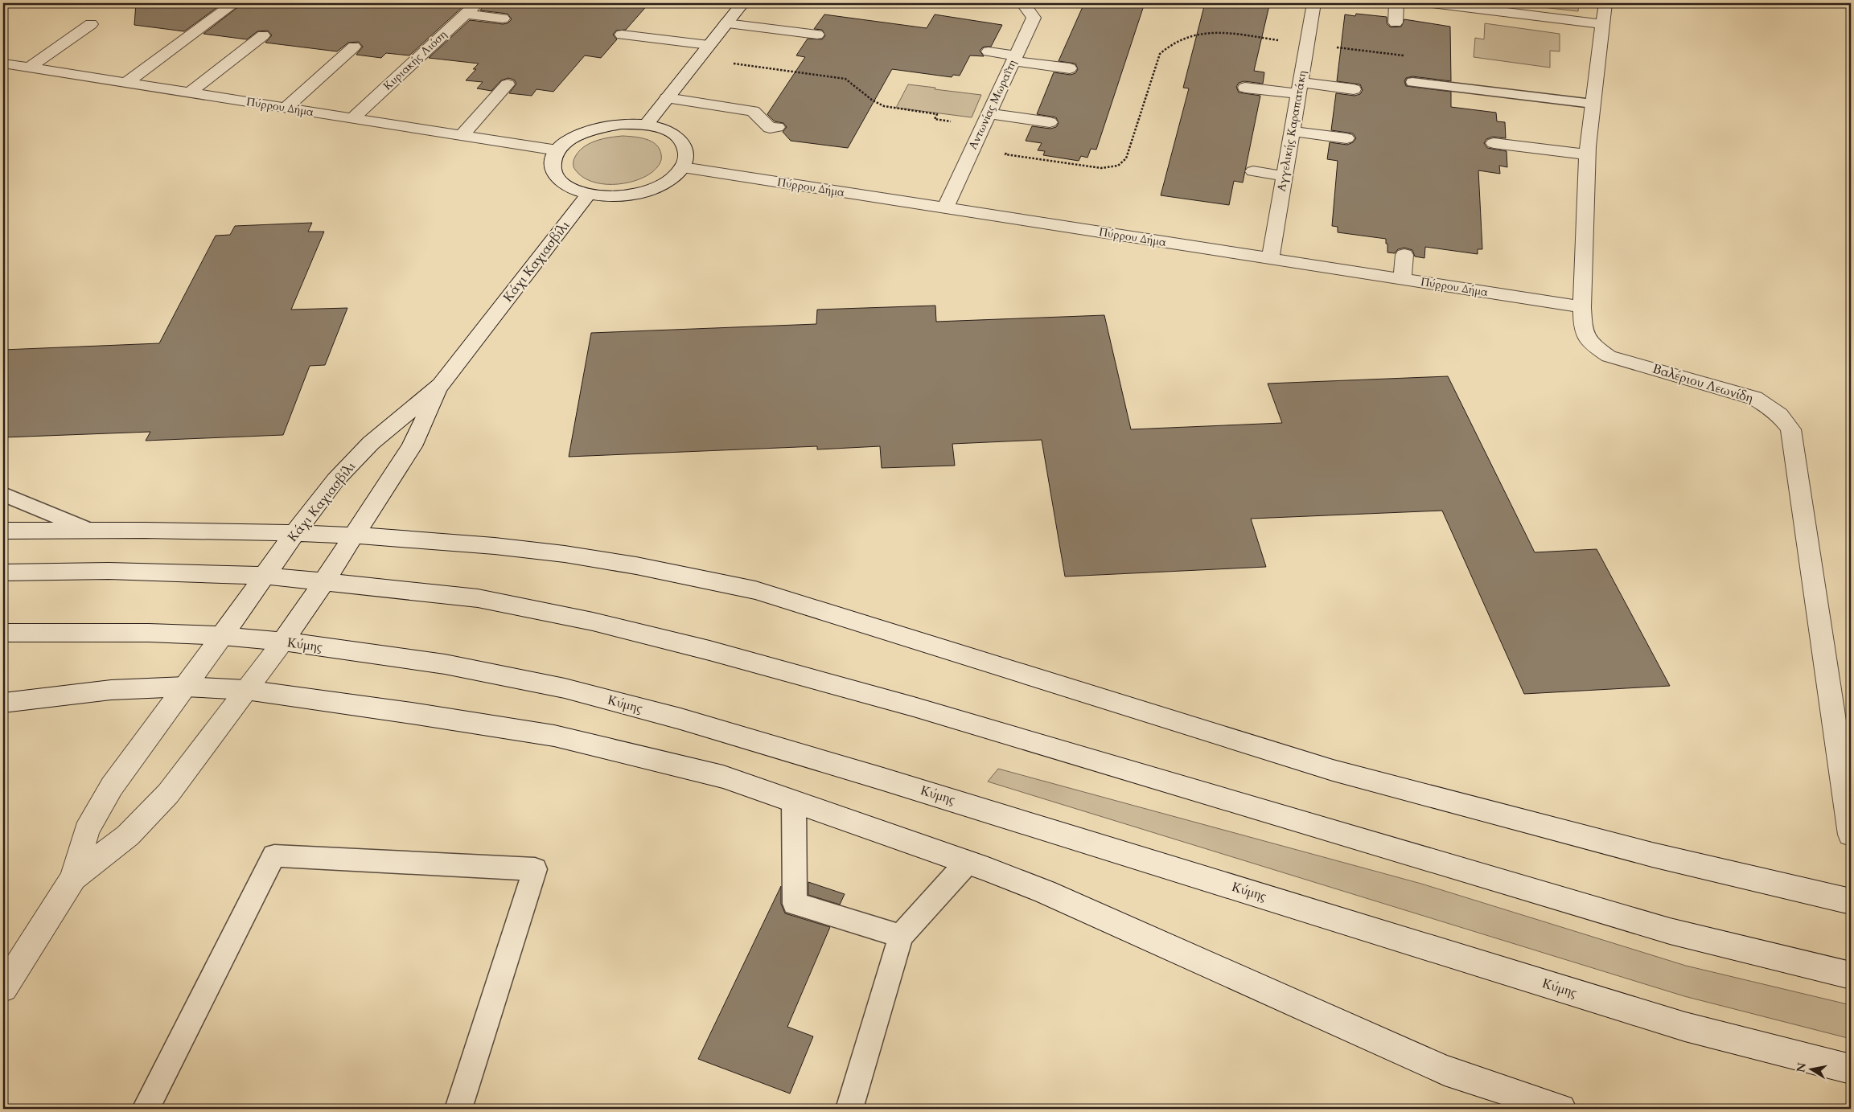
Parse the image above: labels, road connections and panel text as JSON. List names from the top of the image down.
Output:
{
  "streets": {
    "street": [
      "Κυριακής Λιόση",
      "Αντωνίας Μωραΐτη",
      "Πύρρου Δήμα",
      "Αγγελικής Καραπατάκη",
      "Κάχι Καχιασβίλι",
      "Βαλέριου Λεωνίδη",
      "Κύμης"
    ]
  },
  "crossings": [
    ["Κυριακής Λιόση", "Πύρρου Δήμα"],
    ["Αντωνίας Μωραΐτη", "Πύρρου Δήμα"],
    ["Πύρρου Δήμα", "Αγγελικής Καραπατάκη"],
    ["Πύρρου Δήμα", "Βαλέριου Λεωνίδη"],
    ["Κάχι Καχιασβίλι", "Κύμης"]
  ],
  "north": "left"
}
